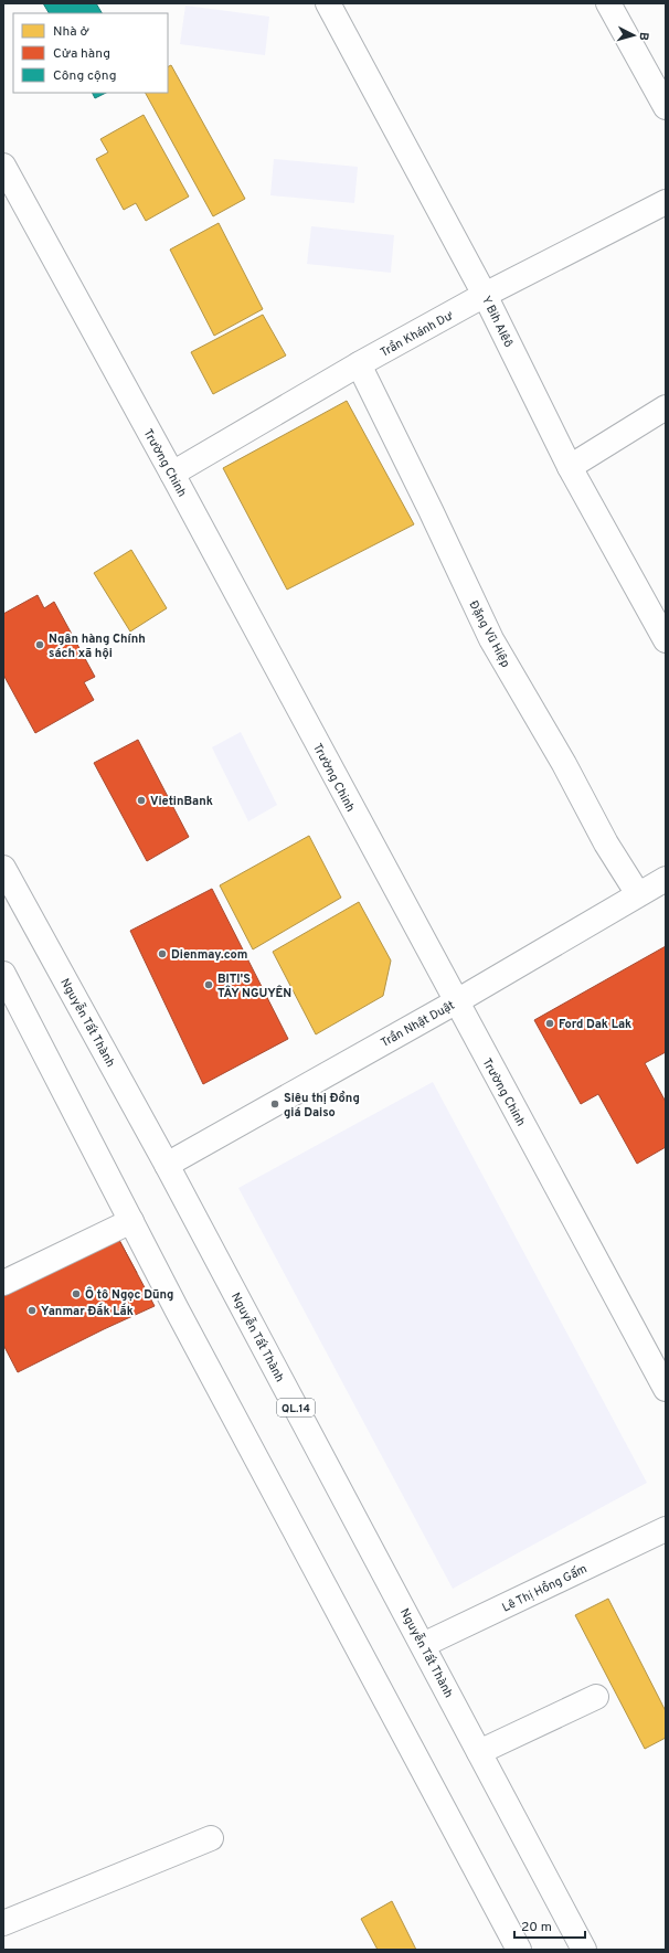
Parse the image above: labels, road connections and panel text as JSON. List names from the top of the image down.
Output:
{
  "streets": {
    "street": [
      "Y Bih Alêô",
      "Trần Khánh Dư",
      "Trường Chinh",
      "Đặng Vũ Hiệp",
      "Nguyễn Tất Thành",
      "Trần Nhật Duật",
      "QL.14",
      "Lê Thị Hồng Gấm"
    ]
  },
  "crossings": [
    ["Y Bih Alêô", "Trần Khánh Dư"],
    ["Trần Khánh Dư", "Trường Chinh"],
    ["Trần Khánh Dư", "Đặng Vũ Hiệp"],
    ["Trường Chinh", "Trần Nhật Duật"],
    ["Đặng Vũ Hiệp", "Trần Nhật Duật"],
    ["Nguyễn Tất Thành", "Trần Nhật Duật"],
    ["Nguyễn Tất Thành", "Lê Thị Hồng Gấm"]
  ],
  "places": [
    "Ngân hàng Chính sách xã hội",
    "VietinBank",
    "Dienmay.com",
    "BITI'S TÂY NGUYÊN",
    "Ford Dak Lak",
    "Siêu thị Đồng giá Daiso",
    "Ô tô Ngọc Dũng",
    "Yanmar Đắk Lắk"
  ],
  "legend": ["Nhà ở", "Cửa hàng", "Công cộng"],
  "scale_bar": "20 m",
  "north": "right"
}
